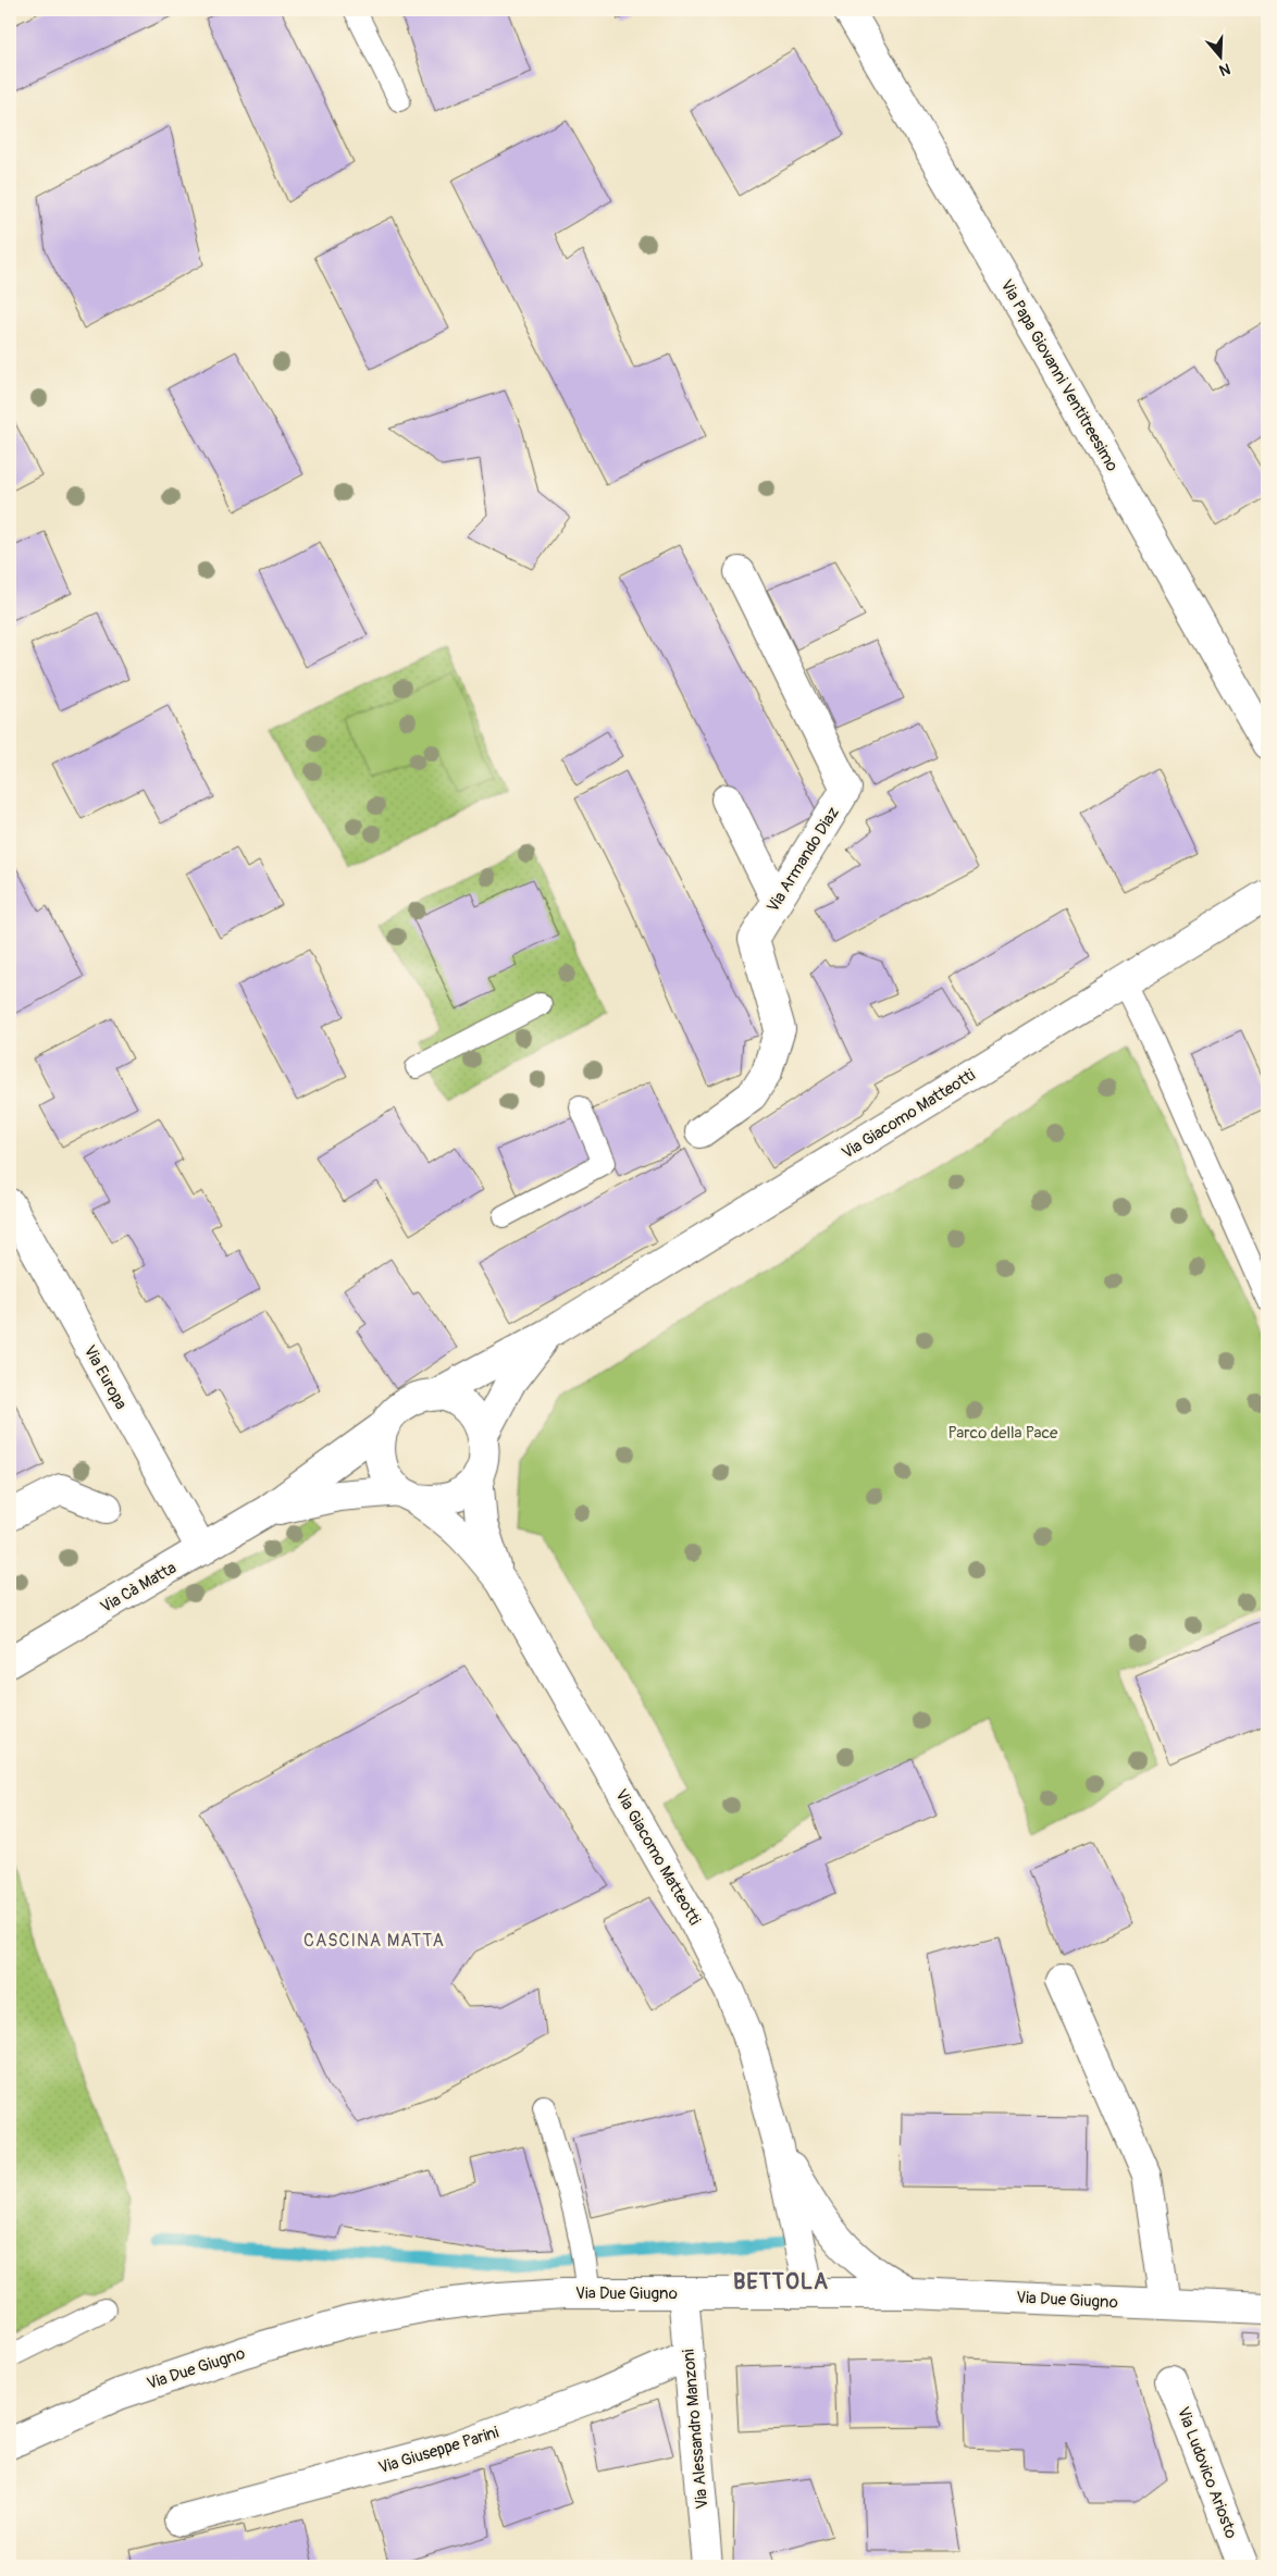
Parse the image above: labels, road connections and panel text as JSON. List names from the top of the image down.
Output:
{
  "streets": {
    "street": [
      "Via Papa Giovanni Ventitreesimo",
      "Via Armando Diaz",
      "Via Giacomo Matteotti",
      "Via Europa",
      "Via Cà Matta",
      "Via Due Giugno",
      "Via Alessandro Manzoni",
      "Via Giuseppe Parini",
      "Via Ludovico Ariosto"
    ]
  },
  "crossings": [
    ["Via Giacomo Matteotti", "Via Cà Matta"],
    ["Via Giacomo Matteotti", "Via Due Giugno"],
    ["Via Europa", "Via Cà Matta"],
    ["Via Due Giugno", "Via Alessandro Manzoni"],
    ["Via Alessandro Manzoni", "Via Giuseppe Parini"]
  ],
  "districts": ["CASCINA MATTA", "BETTOLA"],
  "parks": ["Parco della Pace"],
  "north": "bottom"
}
